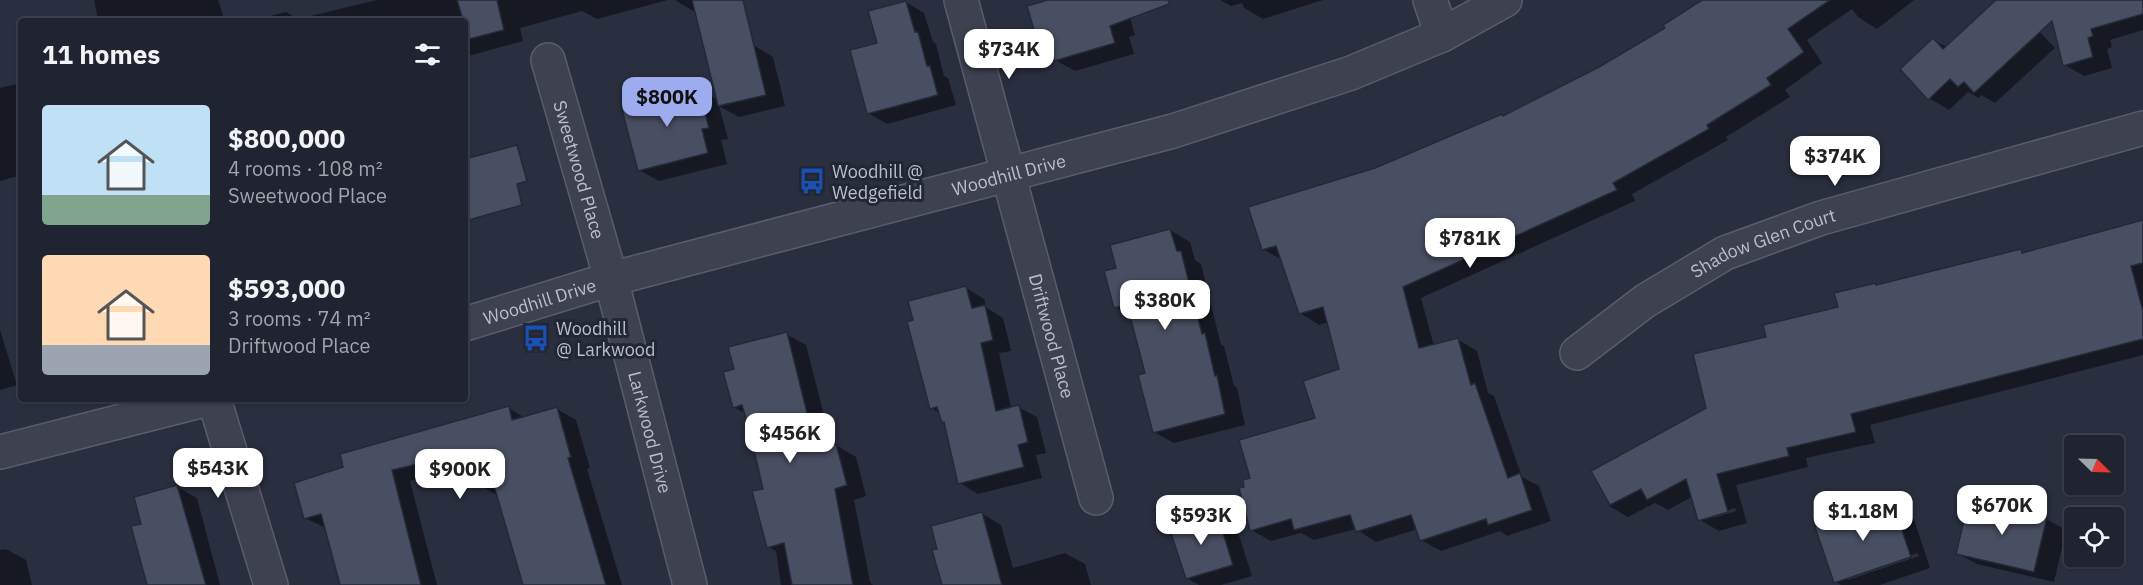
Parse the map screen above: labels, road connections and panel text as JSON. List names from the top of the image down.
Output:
{
  "streets": {
    "street": [
      "Sweetwood Place",
      "Woodhill Drive",
      "Shadow Glen Court",
      "Driftwood Place",
      "Larkwood Drive"
    ]
  },
  "crossings": [
    ["Sweetwood Place", "Woodhill Drive"],
    ["Sweetwood Place", "Larkwood Drive"],
    ["Woodhill Drive", "Driftwood Place"],
    ["Woodhill Drive", "Larkwood Drive"]
  ],
  "places": {
    "bus stop": ["Woodhill @ Wedgefield", "Woodhill @ Larkwood"]
  },
  "north": "bottom right",
  "page": {
    "heading": "11 homes",
    "price": [
      "$734K",
      "$800K",
      "$374K",
      "$781K",
      "$380K",
      "$456K",
      "$543K",
      "$900K",
      "$670K",
      "$1.18M",
      "$593K"
    ],
    "list": [
      {
        "name": "$800,000",
        "note": "4 rooms · 108 m² · Sweetwood Place"
      },
      {
        "name": "$593,000",
        "note": "3 rooms · 74 m² · Driftwood Place"
      }
    ]
  }
}
